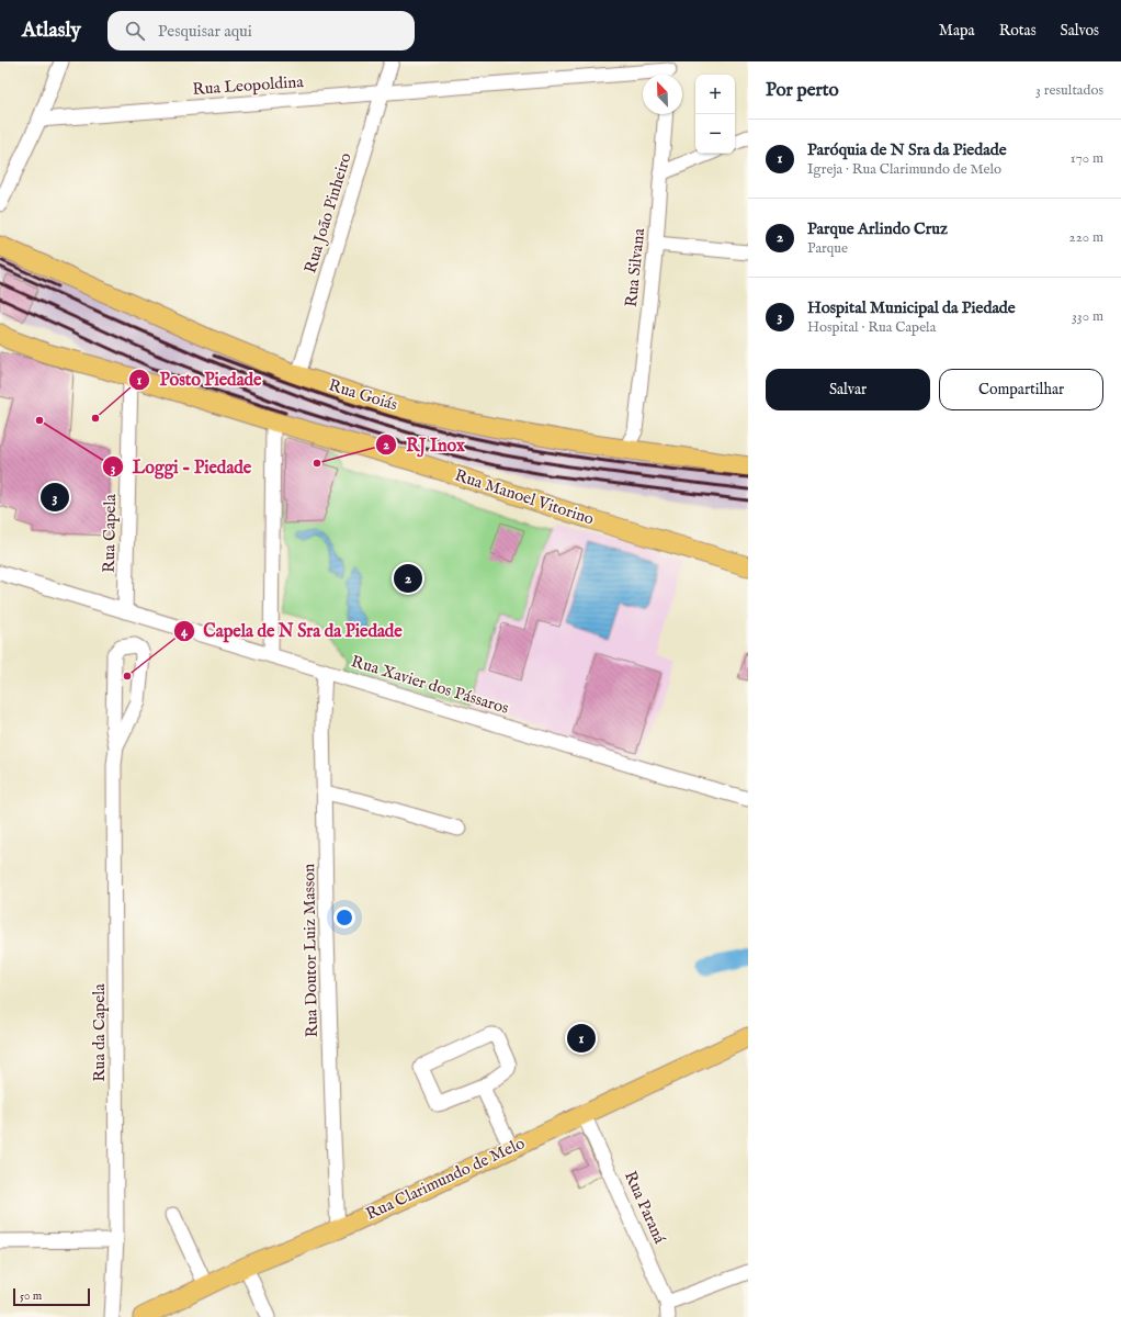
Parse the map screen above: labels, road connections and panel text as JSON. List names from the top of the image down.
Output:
{
  "streets": {
    "main road": ["Rua Goiás", "Rua Manoel Vitorino", "Rua Clarimundo de Melo"],
    "street": [
      "Rua Leopoldina",
      "Rua João Pinheiro",
      "Rua Silvana",
      "Rua Capela",
      "Rua Xavier dos Pássaros",
      "Rua Doutor Luiz Masson",
      "Rua da Capela",
      "Rua Paraná"
    ]
  },
  "crossings": [
    ["Rua Leopoldina", "Rua João Pinheiro"],
    ["Rua João Pinheiro", "Rua Goiás"],
    ["Rua Silvana", "Rua Goiás"],
    ["Rua Manoel Vitorino", "Rua Capela"],
    ["Rua Capela", "Rua Xavier dos Pássaros"],
    ["Rua Xavier dos Pássaros", "Rua Doutor Luiz Masson"],
    ["Rua Doutor Luiz Masson", "Rua Clarimundo de Melo"],
    ["Rua Clarimundo de Melo", "Rua Paraná"]
  ],
  "places": [
    "Posto Piedade",
    "Loggi - Piedade",
    "RJ Inox",
    "Capela de N Sra da Piedade"
  ],
  "scale_bar": "50 m",
  "north": "top left",
  "page": {
    "header": "Atlasly",
    "search": "Pesquisar aqui",
    "nav": ["Mapa", "Rotas", "Salvos"],
    "heading": ["Por perto", "3 resultados"],
    "map_buttons": ["+", "−"],
    "list": [
      {
        "mark": "1",
        "name": "Paróquia de N Sra da Piedade",
        "note": "Igreja · Rua Clarimundo de Melo",
        "value": "170 m"
      },
      {
        "mark": "2",
        "name": "Parque Arlindo Cruz",
        "note": "Parque",
        "value": "220 m"
      },
      {
        "mark": "3",
        "name": "Hospital Municipal da Piedade",
        "note": "Hospital · Rua Capela",
        "value": "330 m"
      }
    ],
    "buttons": ["Salvar", "Compartilhar"],
    "pins": ["3", "2", "1"],
    "scale": "50 m"
  }
}
